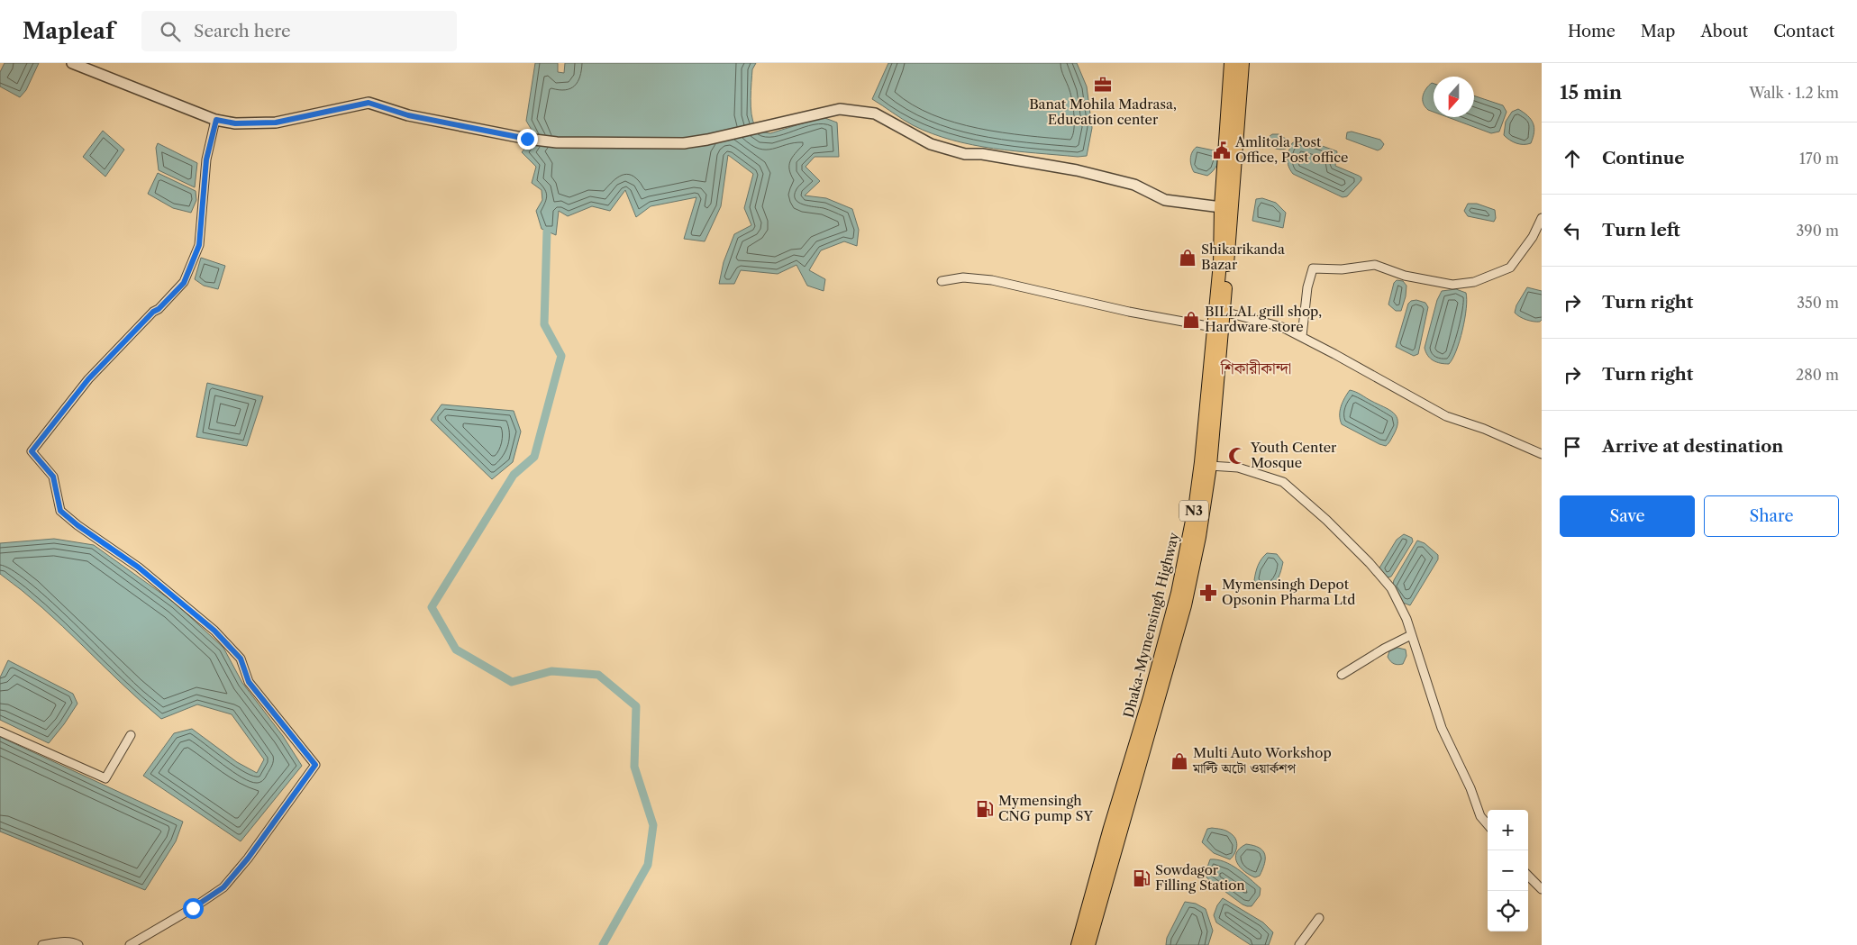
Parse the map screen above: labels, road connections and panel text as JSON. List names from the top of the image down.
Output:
{
  "streets": {
    "highway": ["N3", "Dhaka-Mymensingh Highway"]
  },
  "districts": ["শিকারীকান্দা"],
  "places": {
    "office": ["Banat Mohila Madrasa, Education center"],
    "public building": ["Amlitola Post Office, Post office"],
    "shop": ["Shikarikanda Bazar", "BILLAL grill shop, Hardware store", "Multi Auto Workshop মাল্টি অটো ওয়ার্কশপ"],
    "mosque": ["Youth Center Mosque"],
    "pharmacy": ["Mymensingh Depot Opsonin Pharma Ltd"],
    "fuel station": ["Mymensingh CNG pump SY", "Sowdagor Filling Station"]
  },
  "north": "bottom",
  "page": {
    "header": "Mapleaf",
    "search": "Search here",
    "nav": [
      "Home",
      "Map",
      "About",
      "Contact"
    ],
    "heading": ["15 min", "Walk · 1.2 km"],
    "list": [
      ["Continue", "170 m"],
      ["Turn left", "390 m"],
      ["Turn right", "350 m"],
      ["Turn right", "280 m"],
      "Arrive at destination"
    ],
    "buttons": ["Save", "Share"],
    "map_buttons": ["+", "−"]
  }
}
